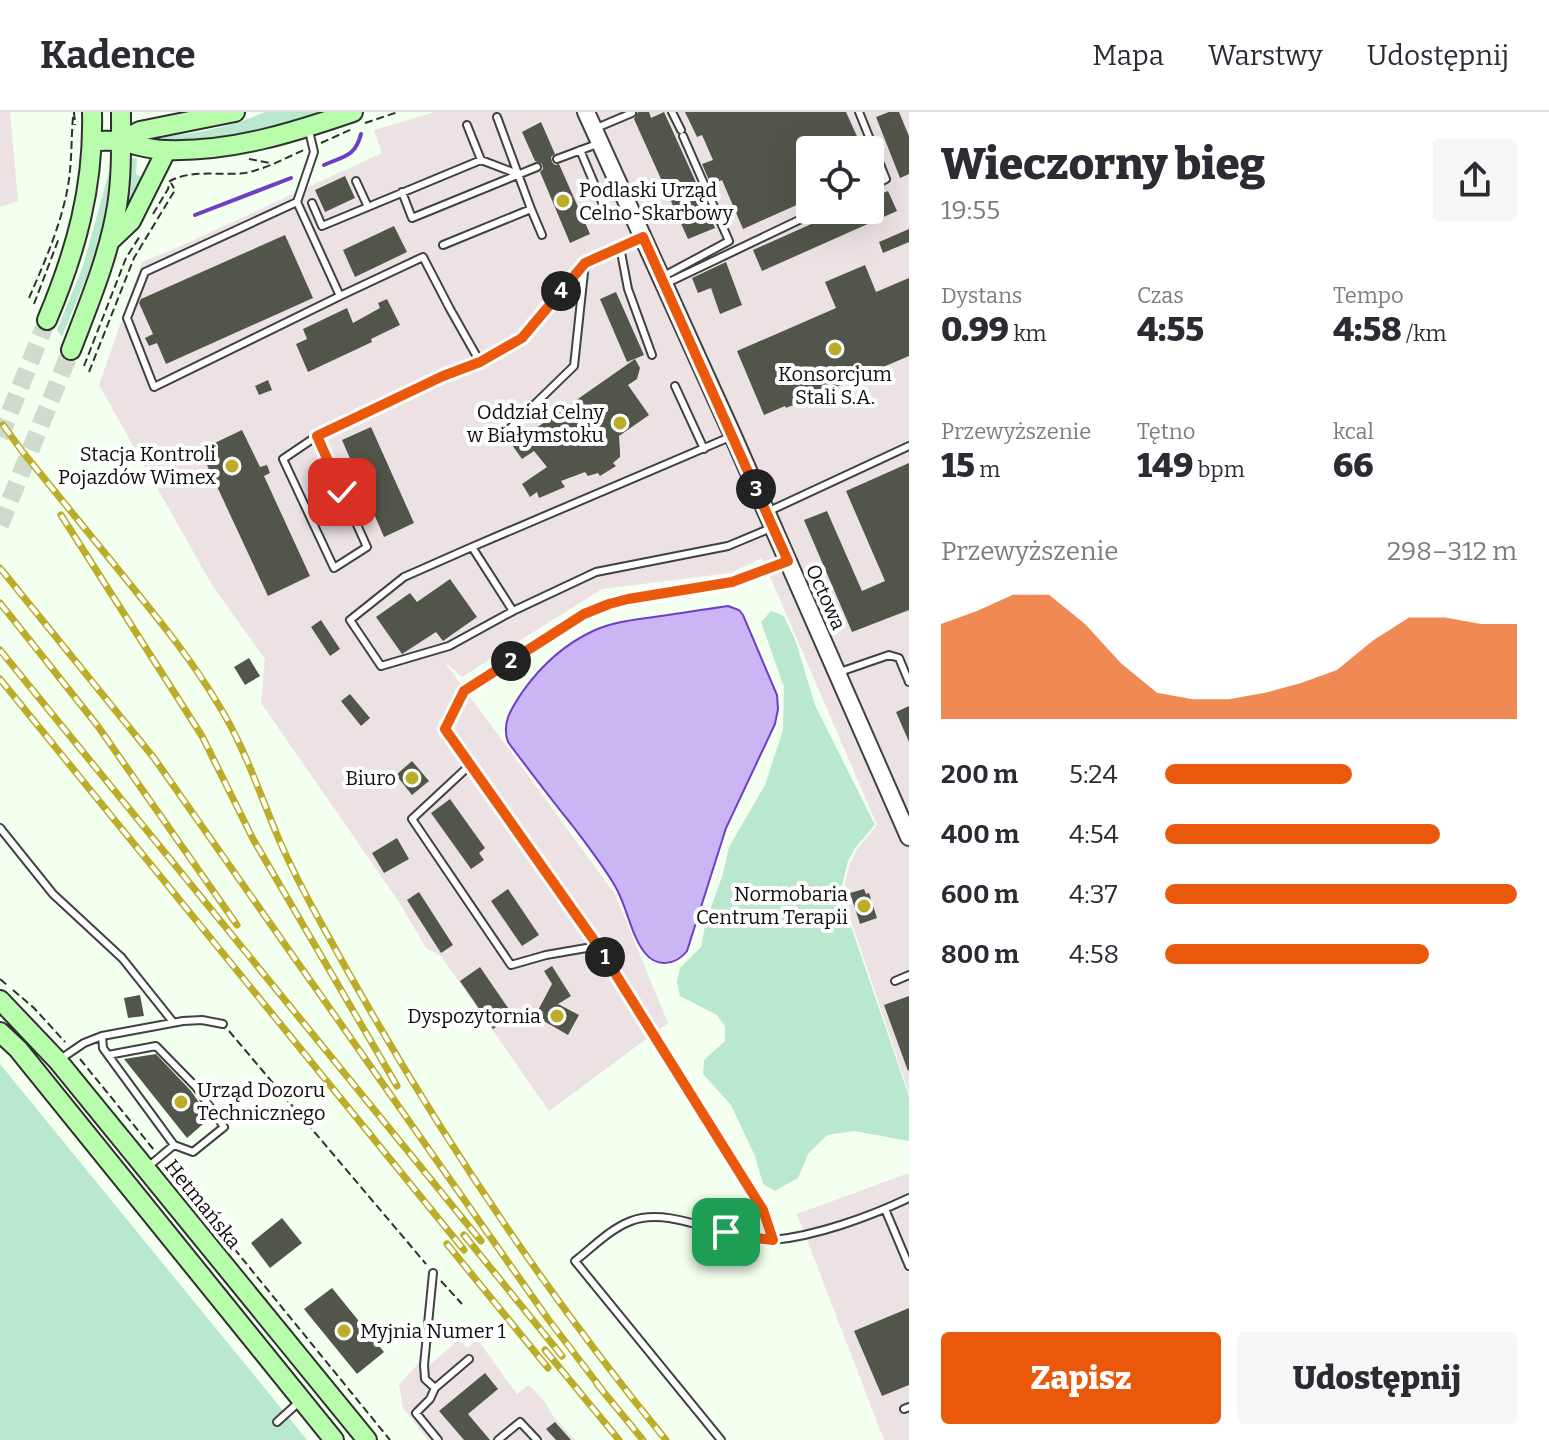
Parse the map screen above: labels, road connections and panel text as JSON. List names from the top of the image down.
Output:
{
  "streets": {
    "main road": ["Hetmańska"],
    "street": ["Octowa"]
  },
  "places": [
    "Podlaski Urząd Celno-Skarbowy",
    "Konsorcjum Stali S.A.",
    "Oddział Celny w Białymstoku",
    "Stacja Kontroli Pojazdów Wimex",
    "Biuro",
    "Normobaria Centrum Terapii",
    "Dyspozytornia",
    "Urząd Dozoru Technicznego",
    "Myjnia Numer 1"
  ],
  "page": {
    "header": "Kadence",
    "nav": ["Mapa", "Warstwy", "Udostępnij"],
    "heading": ["Wieczorny bieg", "19:55"],
    "stats": [
      ["Dystans", "0.99 km"],
      ["Czas", "4:55"],
      ["Tempo", "4:58 /km"],
      ["Przewyższenie", "15 m"],
      ["Tętno", "149 bpm"],
      ["kcal", "66"]
    ],
    "pins": [
      "4",
      "3",
      "2",
      "1"
    ],
    "chart": ["Przewyższenie", "298–312 m"],
    "list": [
      {
        "name": "200 m",
        "note": "5:24"
      },
      {
        "name": "400 m",
        "note": "4:54"
      },
      {
        "name": "600 m",
        "note": "4:37"
      },
      {
        "name": "800 m",
        "note": "4:58"
      }
    ],
    "buttons": ["Zapisz", "Udostępnij"]
  }
}
